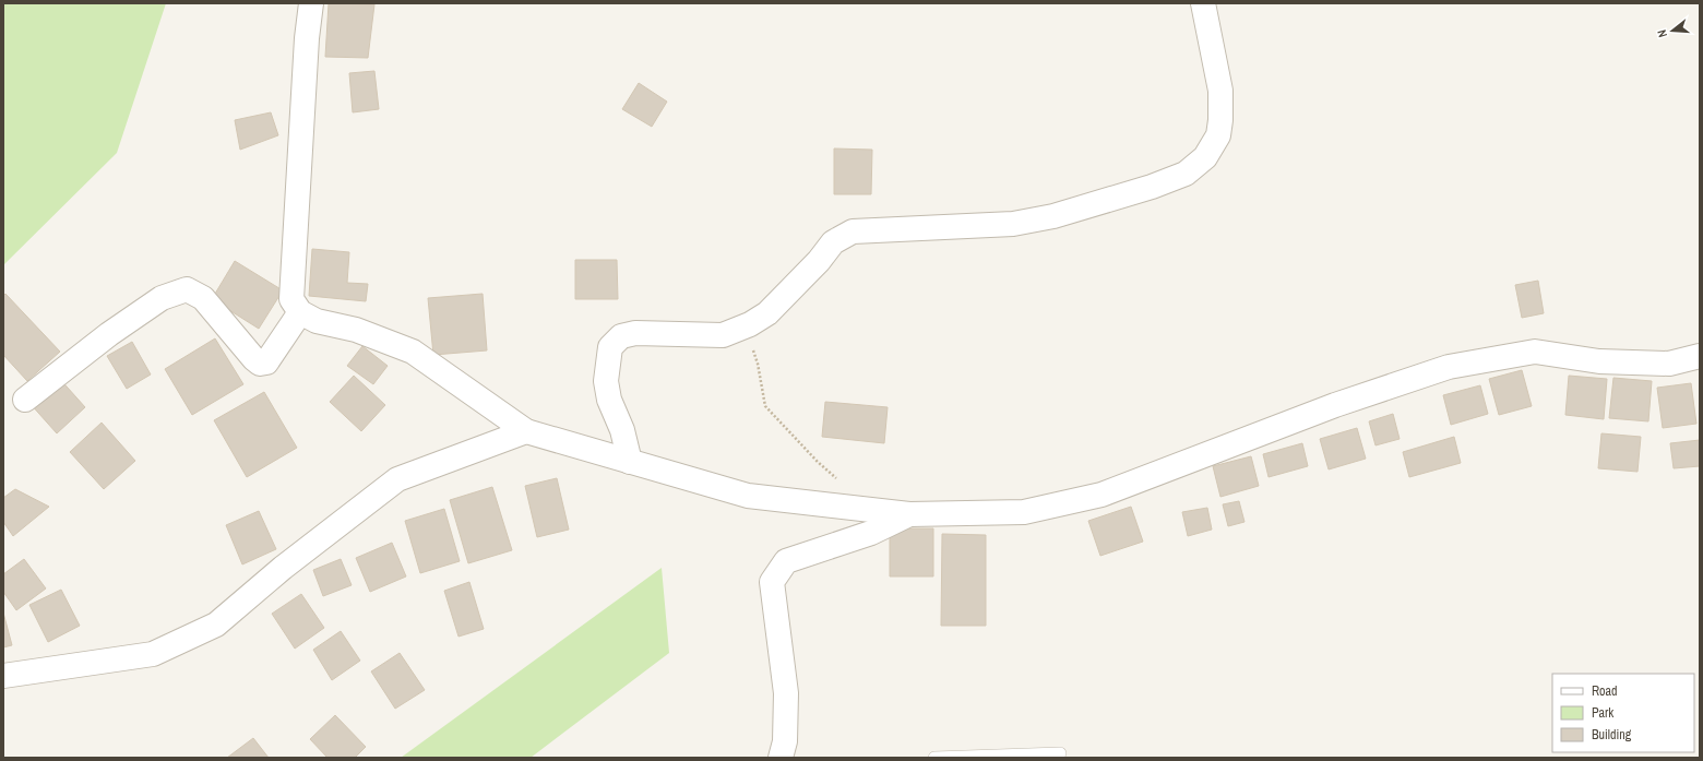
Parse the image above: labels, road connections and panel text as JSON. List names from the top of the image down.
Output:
{
  "legend": ["Road", "Park", "Building"],
  "north": "left"
}
